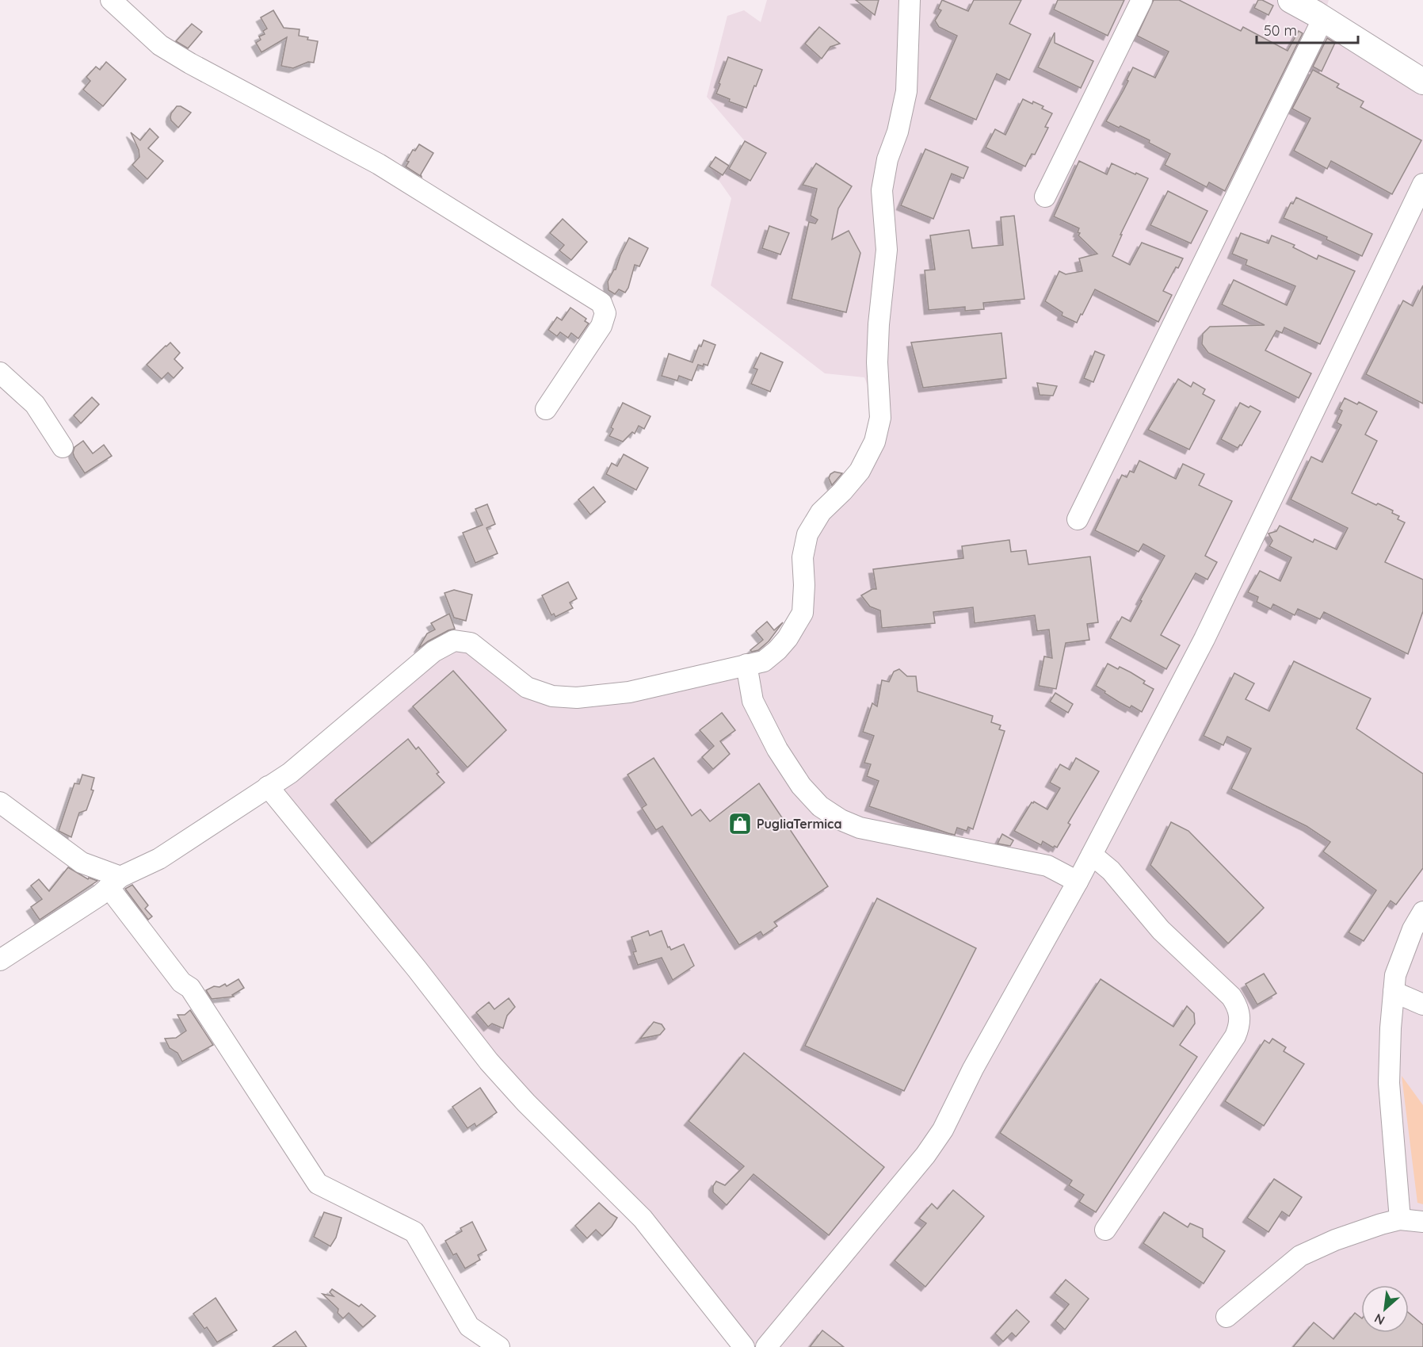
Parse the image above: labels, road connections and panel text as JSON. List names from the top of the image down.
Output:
{
  "places": {
    "shop": ["PugliaTermica"]
  },
  "scale_bar": "50 m",
  "north": "bottom left"
}
